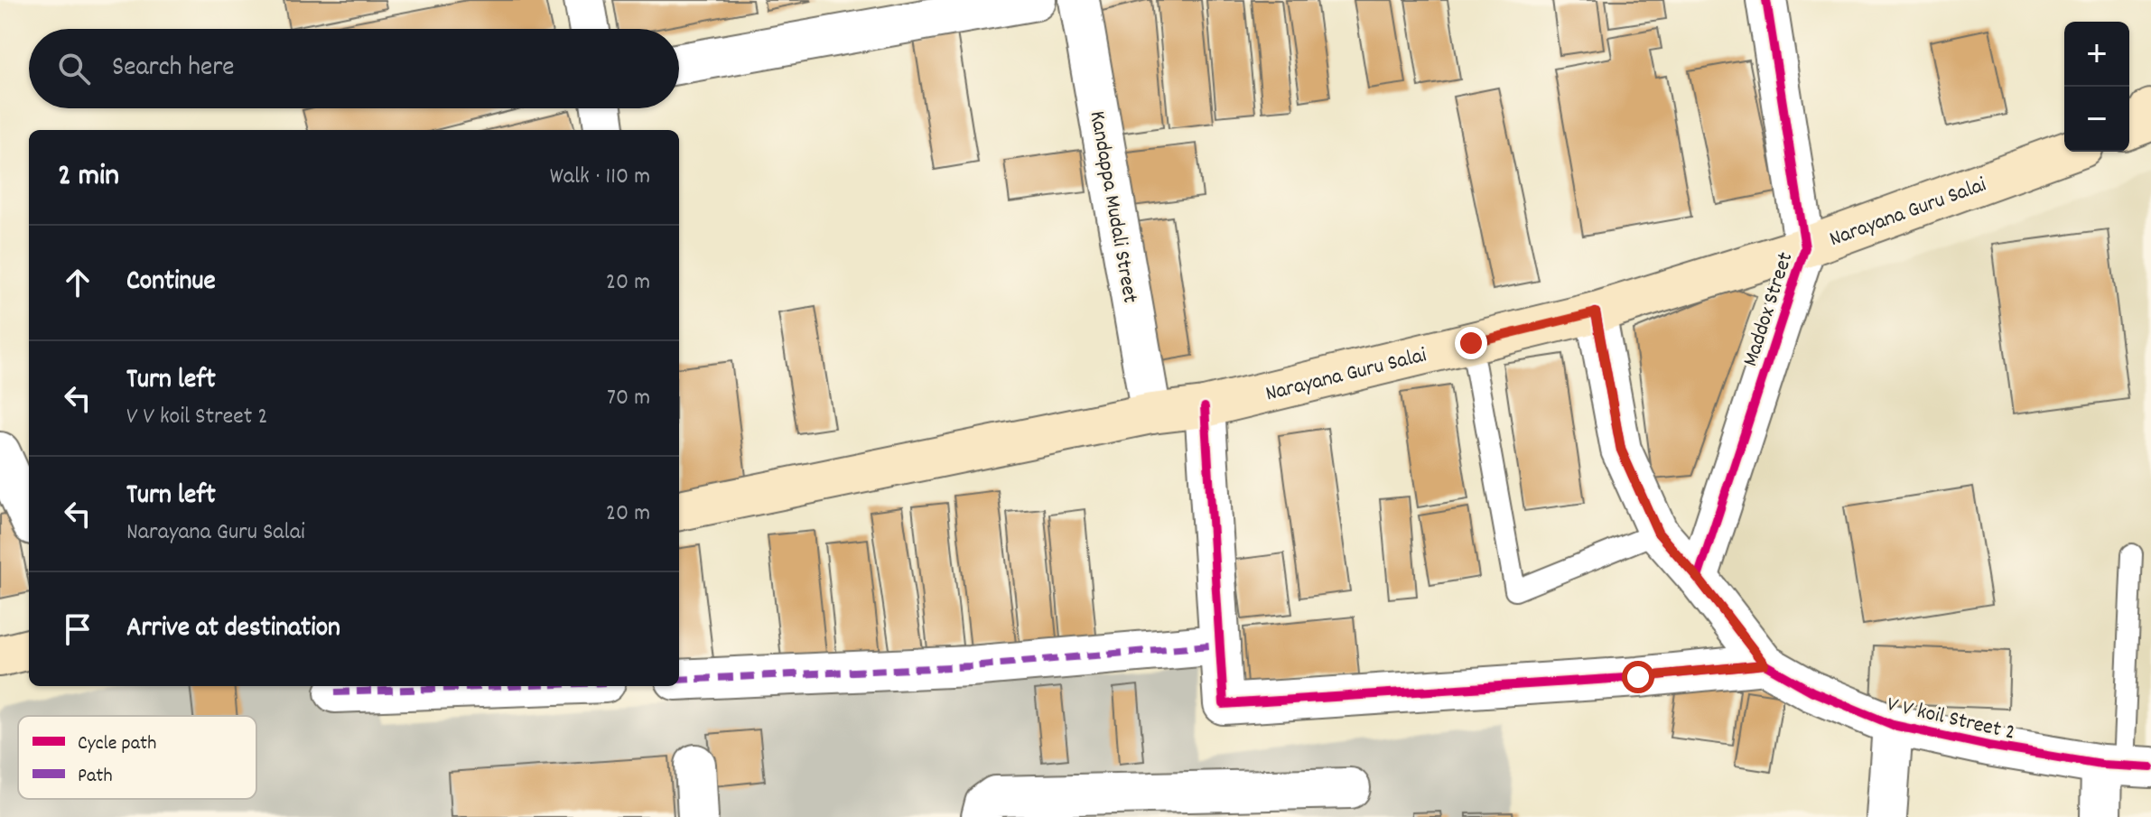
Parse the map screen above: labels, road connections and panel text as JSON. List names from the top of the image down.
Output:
{
  "streets": {
    "main road": ["Narayana Guru Salai"],
    "street": ["Kandappa Mudali Street", "Maddox Street", "V V koil Street 2"]
  },
  "crossings": [
    ["Kandappa Mudali Street", "Narayana Guru Salai"],
    ["Narayana Guru Salai", "Maddox Street"],
    ["Narayana Guru Salai", "V V koil Street 2"],
    ["Maddox Street", "V V koil Street 2"]
  ],
  "legend": ["Cycle path", "Path"],
  "page": {
    "map_buttons": ["+", "−"],
    "search": "Search here",
    "heading": ["2 min", "Walk · 110 m"],
    "list": [
      ["Continue", "20 m"],
      ["Turn left", "V V koil Street 2", "70 m"],
      ["Turn left", "Narayana Guru Salai", "20 m"],
      "Arrive at destination"
    ]
  }
}
